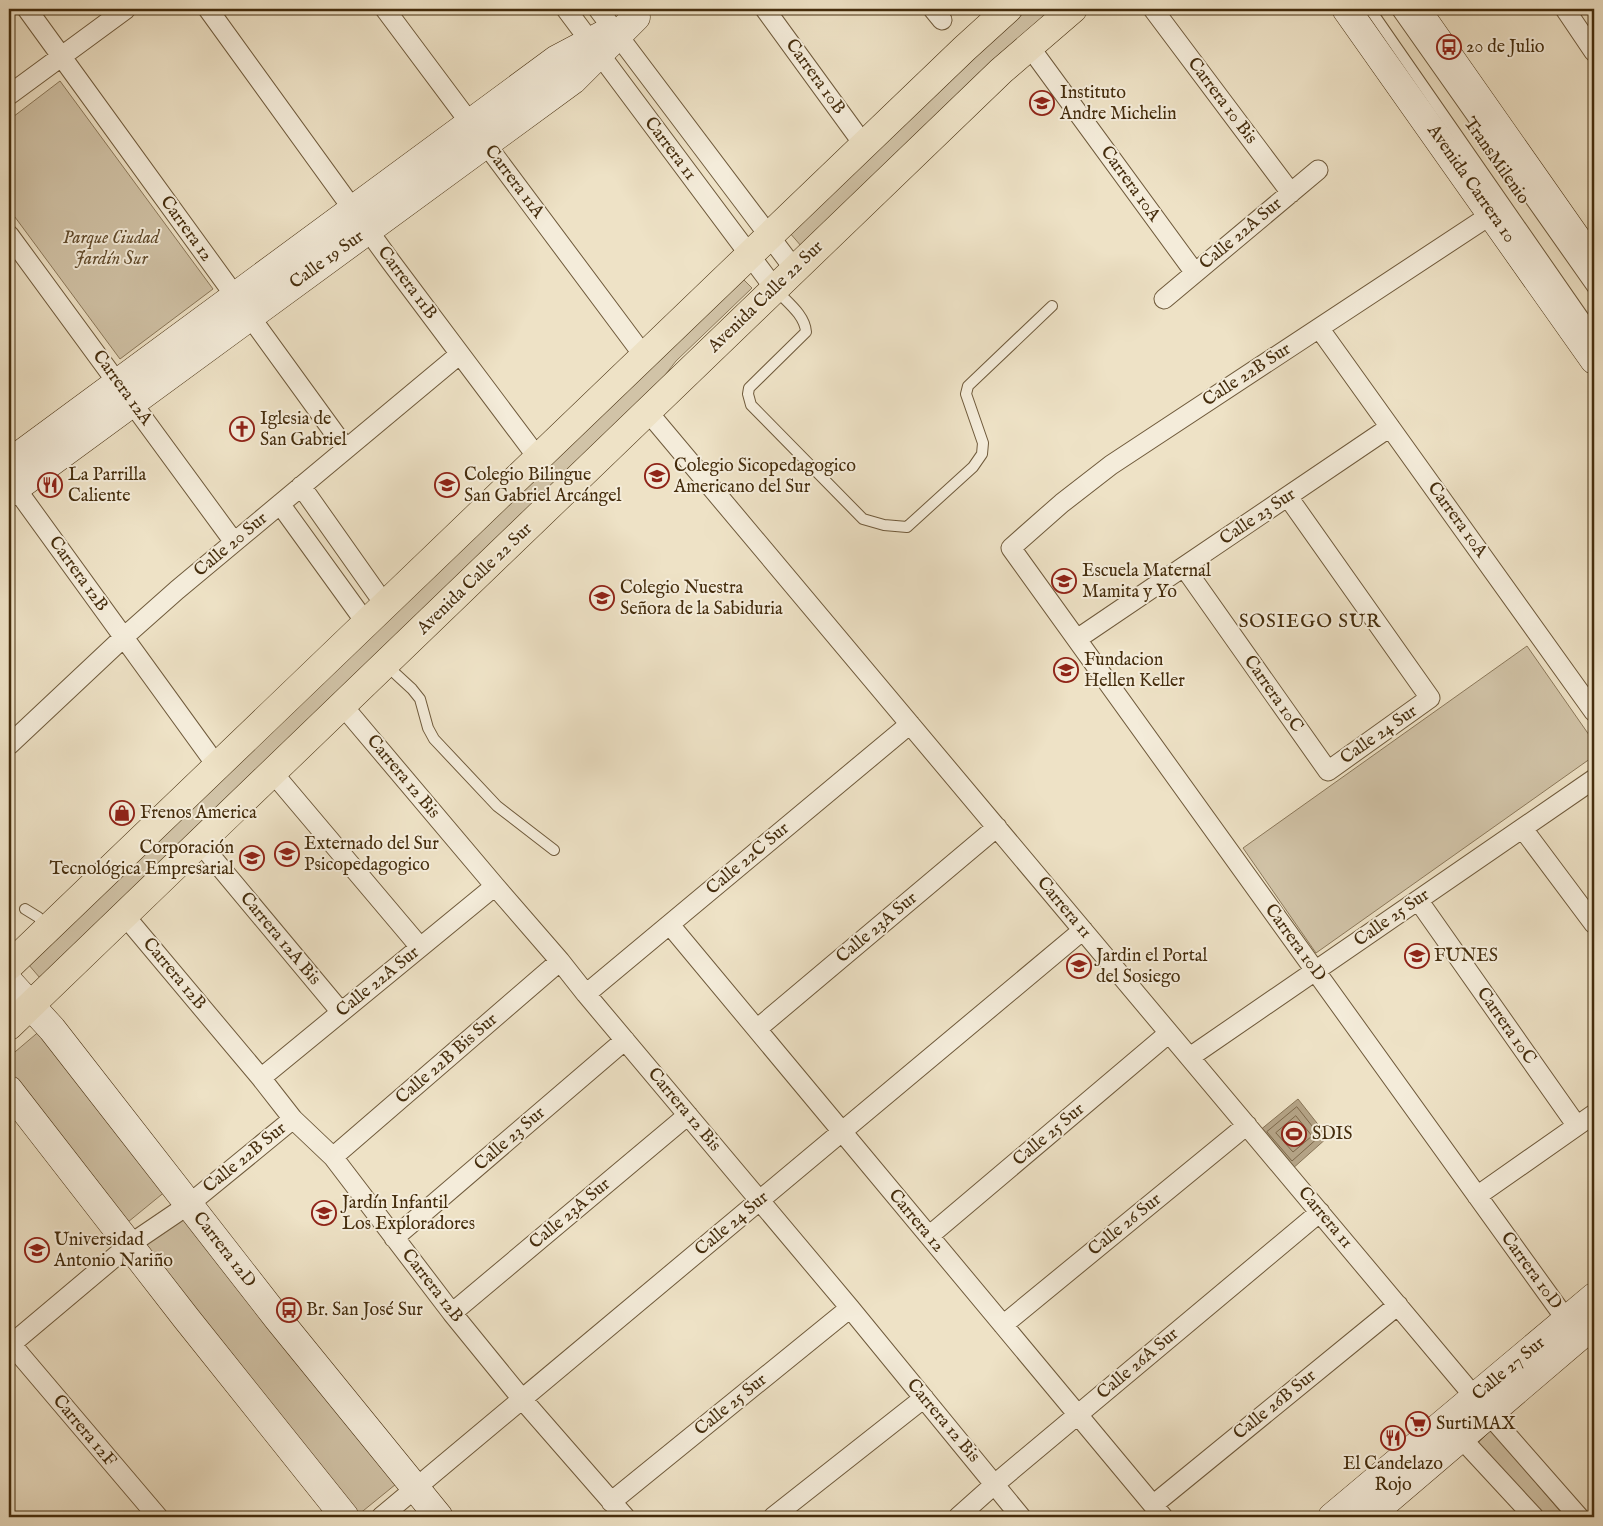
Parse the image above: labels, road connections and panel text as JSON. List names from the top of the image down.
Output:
{
  "streets": {
    "main road": ["Avenida Calle 22 Sur"],
    "street": [
      "Carrera 10B",
      "Carrera 10 Bis",
      "Carrera 11",
      "Carrera 11A",
      "Carrera 10A",
      "Avenida Carrera 10",
      "Carrera 12",
      "Calle 22A Sur",
      "Calle 19 Sur",
      "Carrera 11B",
      "Calle 22B Sur",
      "Carrera 12A",
      "Calle 23 Sur",
      "Calle 20 Sur",
      "Carrera 12B",
      "Carrera 10C",
      "Calle 24 Sur",
      "Carrera 12 Bis",
      "Calle 22C Sur",
      "Calle 25 Sur",
      "Calle 23A Sur",
      "Carrera 12A Bis",
      "Carrera 10D",
      "Calle 22B Bis Sur",
      "Calle 26 Sur",
      "Carrera 12D",
      "Calle 26A Sur",
      "Calle 27 Sur",
      "Calle 26B Sur",
      "Carrera 12F"
    ],
    "lane": ["TransMilenio"]
  },
  "crossings": [
    ["Carrera 10 Bis", "Calle 22A Sur"],
    ["Carrera 11", "Calle 19 Sur"],
    ["Carrera 11", "Avenida Calle 22 Sur"],
    ["Carrera 11", "Calle 24 Sur"],
    ["Carrera 11", "Calle 22C Sur"],
    ["Carrera 11", "Calle 25 Sur"],
    ["Carrera 11", "Calle 23A Sur"],
    ["Carrera 11", "Calle 26 Sur"],
    ["Carrera 11", "Calle 26A Sur"],
    ["Carrera 11", "Calle 27 Sur"],
    ["Carrera 11", "Calle 26B Sur"],
    ["Carrera 11A", "Calle 19 Sur"],
    ["Carrera 10A", "Calle 22A Sur"],
    ["Carrera 10A", "Avenida Calle 22 Sur"],
    ["Carrera 10A", "Calle 22B Sur"],
    ["Carrera 10A", "Calle 23 Sur"],
    ["Avenida Carrera 10", "Calle 22B Sur"],
    ["Carrera 12", "Calle 19 Sur"],
    ["Carrera 12", "Calle 20 Sur"],
    ["Carrera 12", "Calle 24 Sur"],
    ["Carrera 12", "Calle 22C Sur"],
    ["Carrera 12", "Calle 25 Sur"],
    ["Carrera 12", "Calle 23A Sur"],
    ["Carrera 12", "Calle 26 Sur"],
    ["Carrera 12", "Calle 26A Sur"],
    ["Carrera 12", "Calle 26B Sur"],
    ["Calle 22A Sur", "Carrera 12B"],
    ["Calle 22A Sur", "Carrera 12 Bis"],
    ["Calle 22A Sur", "Carrera 12A Bis"],
    ["Calle 19 Sur", "Carrera 11B"],
    ["Calle 19 Sur", "Carrera 12A"],
    ["Calle 19 Sur", "Carrera 12B"],
    ["Carrera 11B", "Calle 20 Sur"],
    ["Avenida Calle 22 Sur", "Carrera 12B"],
    ["Avenida Calle 22 Sur", "Carrera 12 Bis"],
    ["Avenida Calle 22 Sur", "Carrera 12A Bis"],
    ["Avenida Calle 22 Sur", "Carrera 12D"],
    ["Calle 22B Sur", "Carrera 12B"],
    ["Calle 22B Sur", "Carrera 10D"],
    ["Calle 22B Sur", "Carrera 12D"],
    ["Calle 22B Sur", "Carrera 12F"],
    ["Carrera 12A", "Calle 20 Sur"],
    ["Calle 23 Sur", "Carrera 12B"],
    ["Calle 23 Sur", "Carrera 10C"],
    ["Calle 23 Sur", "Calle 24 Sur"],
    ["Calle 23 Sur", "Carrera 12 Bis"],
    ["Calle 23 Sur", "Carrera 10D"],
    ["Calle 20 Sur", "Carrera 12B"],
    ["Carrera 12B", "Calle 24 Sur"],
    ["Carrera 12B", "Calle 25 Sur"],
    ["Carrera 12B", "Calle 23A Sur"],
    ["Carrera 12B", "Calle 22B Bis Sur"],
    ["Carrera 10C", "Calle 24 Sur"],
    ["Carrera 10C", "Calle 25 Sur"],
    ["Calle 24 Sur", "Carrera 12 Bis"],
    ["Calle 24 Sur", "Carrera 12D"],
    ["Carrera 12 Bis", "Calle 22C Sur"],
    ["Carrera 12 Bis", "Calle 25 Sur"],
    ["Carrera 12 Bis", "Calle 23A Sur"],
    ["Carrera 12 Bis", "Calle 22B Bis Sur"],
    ["Carrera 12 Bis", "Calle 26A Sur"],
    ["Calle 25 Sur", "Carrera 10D"],
    ["Carrera 10D", "Calle 27 Sur"]
  ],
  "districts": ["SOSIEGO SUR"],
  "parks": ["Parque Ciudad Jardín Sur"],
  "places": {
    "bus stop": ["20 de Julio", "Br. San José Sur"],
    "school or university": [
      "Instituto Andre Michelin",
      "Colegio Sicopedagogico Americano del Sur",
      "Colegio Bilingue San Gabriel Arcángel",
      "Escuela Maternal Mamita y Yo",
      "Colegio Nuestra Señora de la Sabiduria",
      "Fundacion Hellen Keller",
      "Externado del Sur Psicopedagogico",
      "Corporación Tecnológica Empresarial",
      "FUNES",
      "Jardin el Portal del Sosiego",
      "Jardín Infantil Los Exploradores",
      "Universidad Antonio Nariño"
    ],
    "church": ["Iglesia de San Gabriel"],
    "restaurant": ["La Parrilla Caliente", "El Candelazo Rojo"],
    "shop": ["Frenos America"],
    "sports": ["SDIS"],
    "supermarket": ["SurtiMAX"]
  }
}
